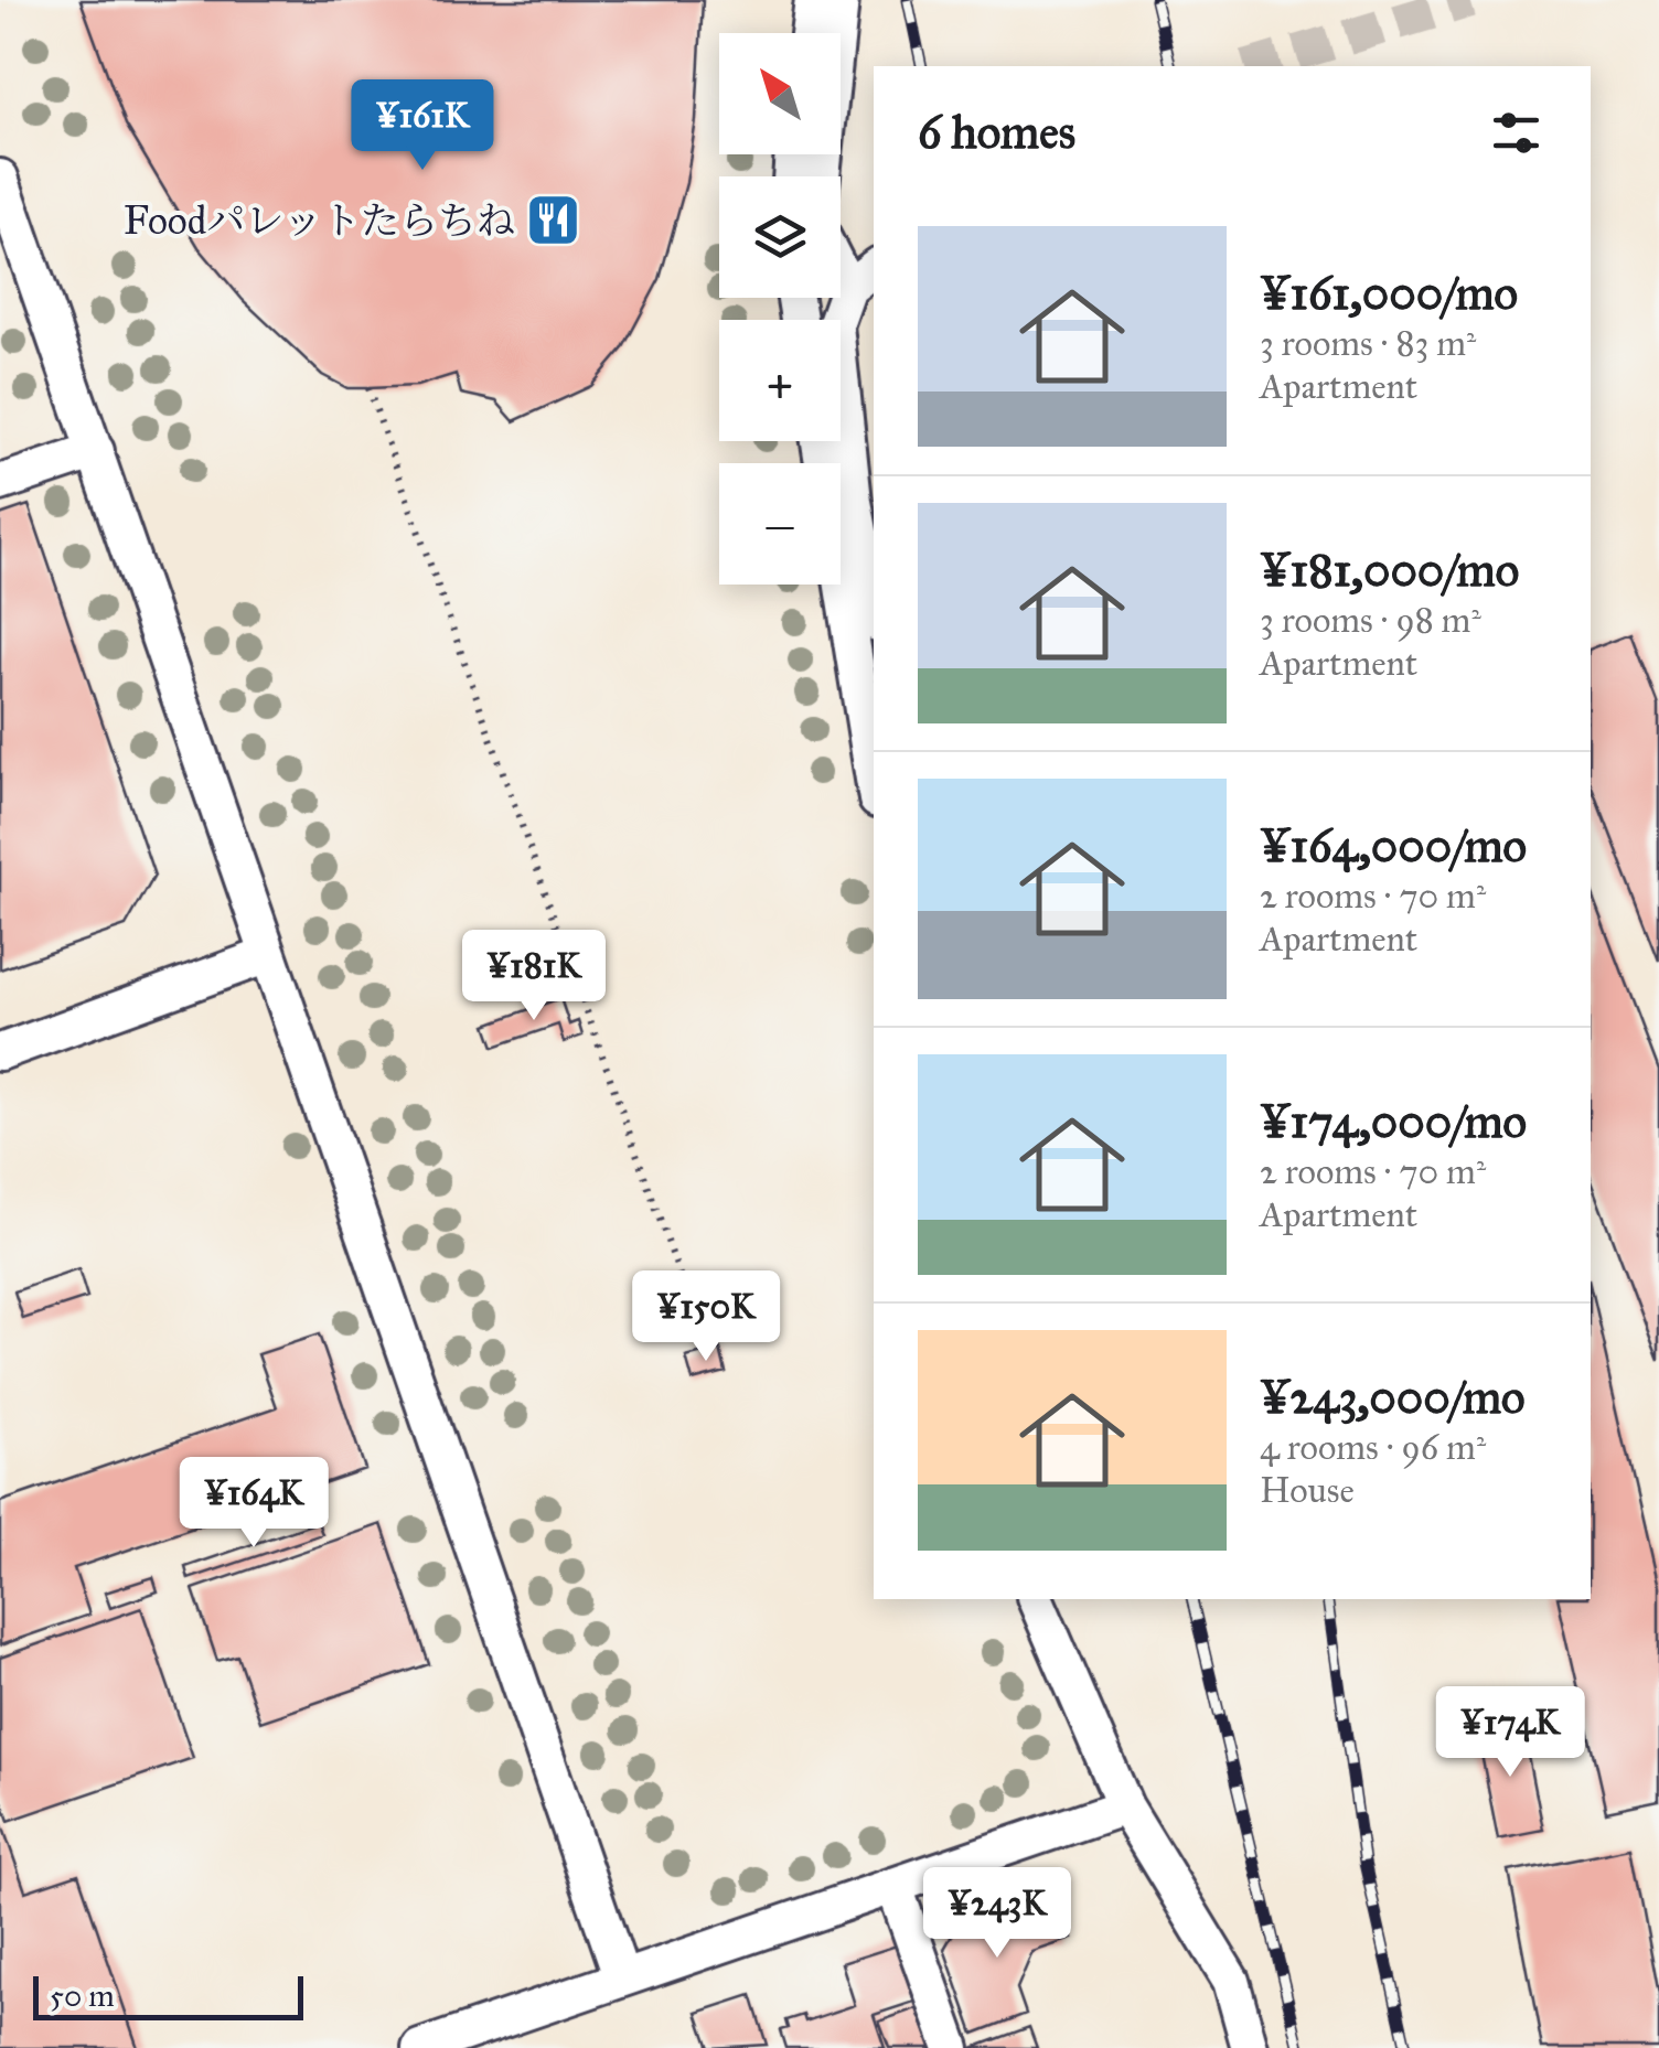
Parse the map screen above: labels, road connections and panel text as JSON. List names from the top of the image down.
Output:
{
  "places": {
    "restaurant": ["Foodパレットたらちね"]
  },
  "scale_bar": "50 m",
  "north": "top left",
  "page": {
    "map_buttons": ["+", "−"],
    "heading": "6 homes",
    "price": [
      "¥161K",
      "¥181K",
      "¥150K",
      "¥164K",
      "¥174K",
      "¥243K"
    ],
    "list": [
      {
        "name": "¥161,000/mo",
        "note": "3 rooms · 83 m² · Apartment"
      },
      {
        "name": "¥181,000/mo",
        "note": "3 rooms · 98 m² · Apartment"
      },
      {
        "name": "¥164,000/mo",
        "note": "2 rooms · 70 m² · Apartment"
      },
      {
        "name": "¥174,000/mo",
        "note": "2 rooms · 70 m² · Apartment"
      },
      {
        "name": "¥243,000/mo",
        "note": "4 rooms · 96 m² · House"
      }
    ],
    "scale": "50 m"
  }
}
